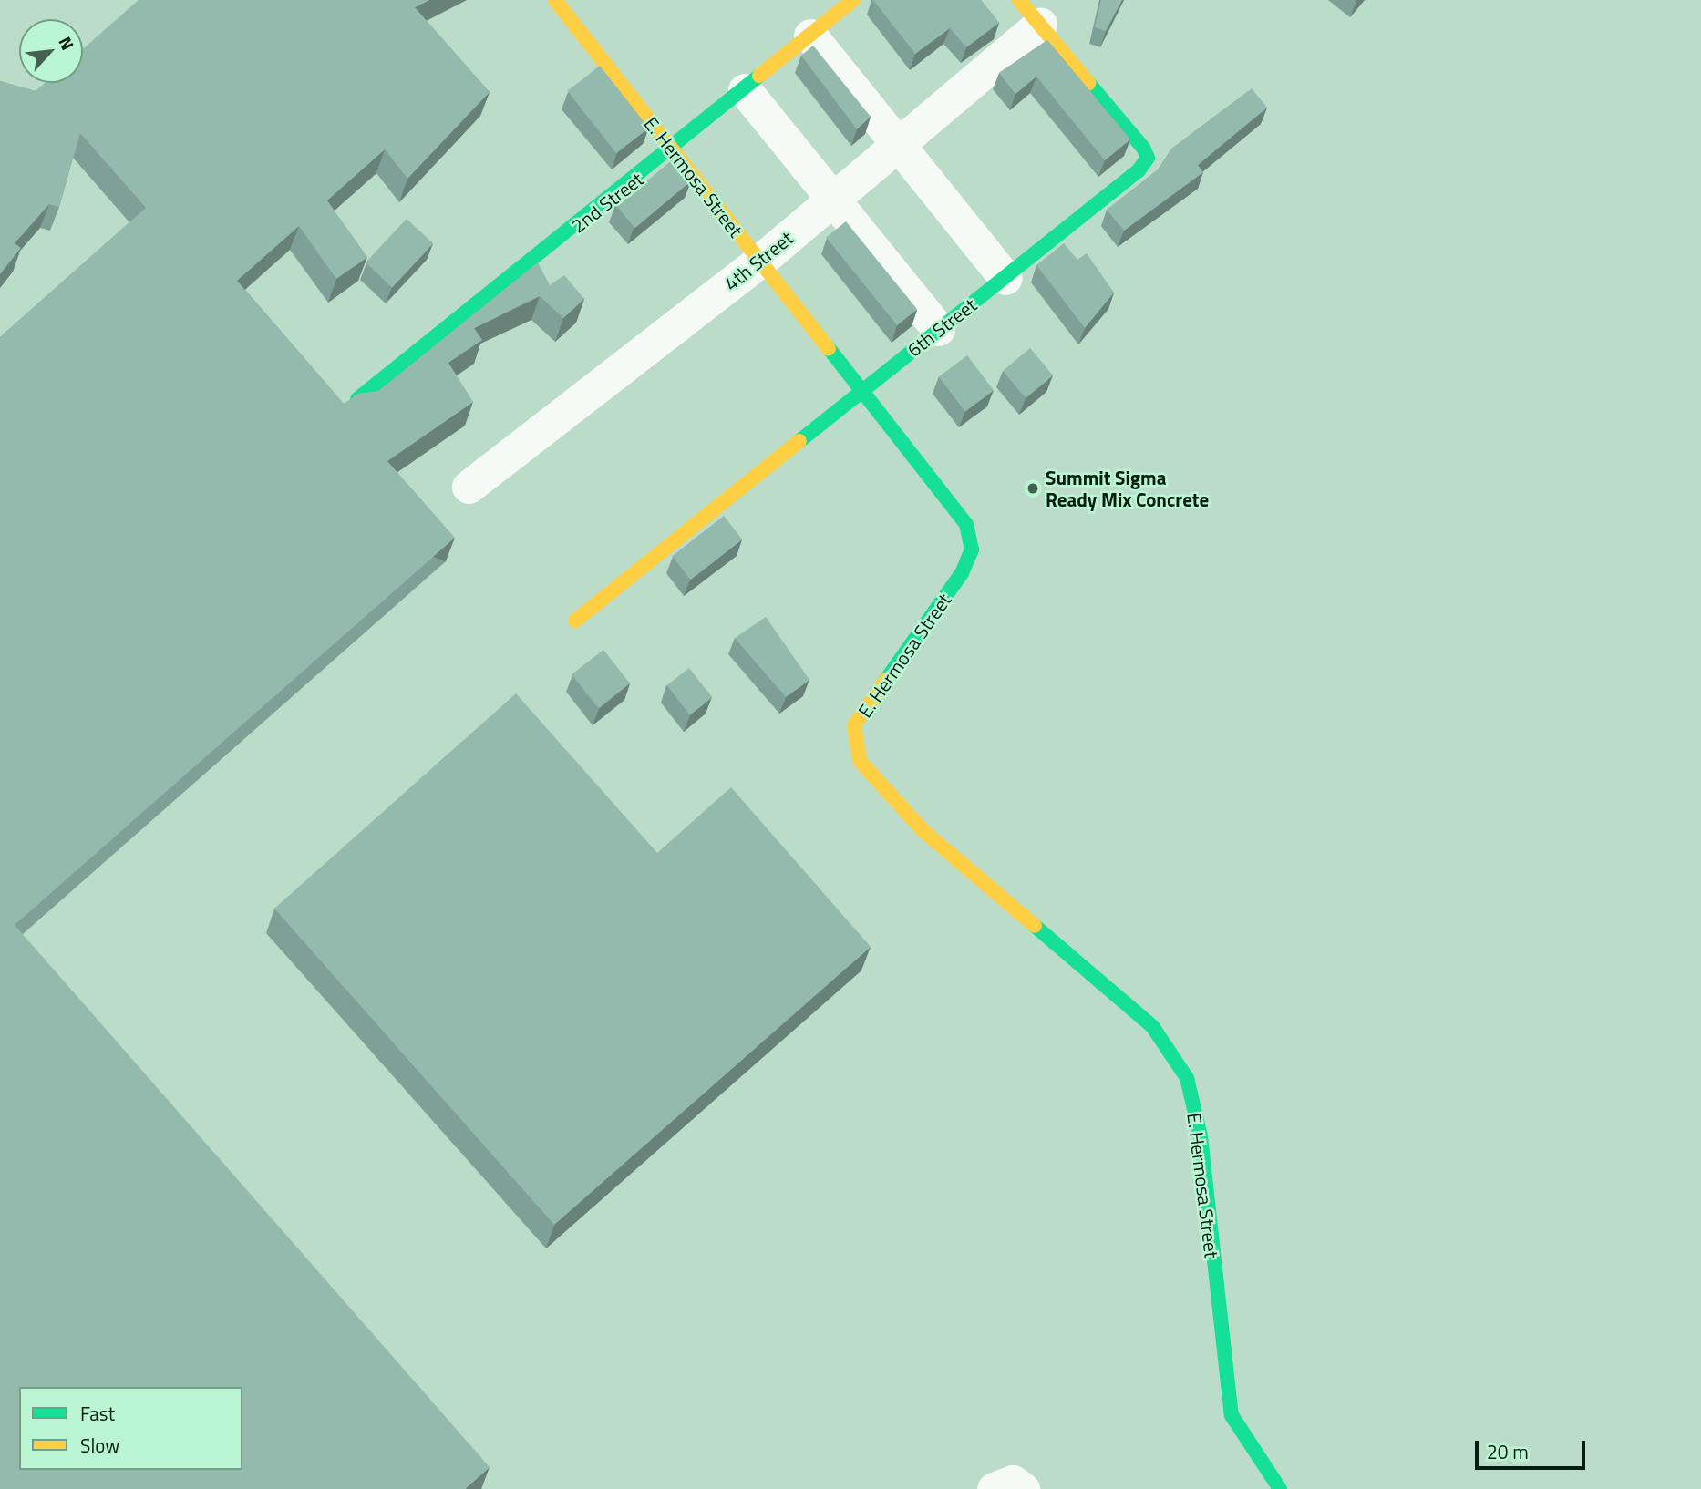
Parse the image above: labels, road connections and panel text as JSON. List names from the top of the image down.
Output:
{
  "streets": {
    "street": [
      "E. Hermosa Street",
      "2nd Street",
      "4th Street",
      "6th Street"
    ]
  },
  "crossings": [
    ["E. Hermosa Street", "2nd Street"],
    ["E. Hermosa Street", "4th Street"],
    ["E. Hermosa Street", "6th Street"],
    ["4th Street", "6th Street"]
  ],
  "places": ["Summit Sigma Ready Mix Concrete"],
  "legend": ["Fast", "Slow"],
  "scale_bar": "20 m",
  "north": "top right"
}
